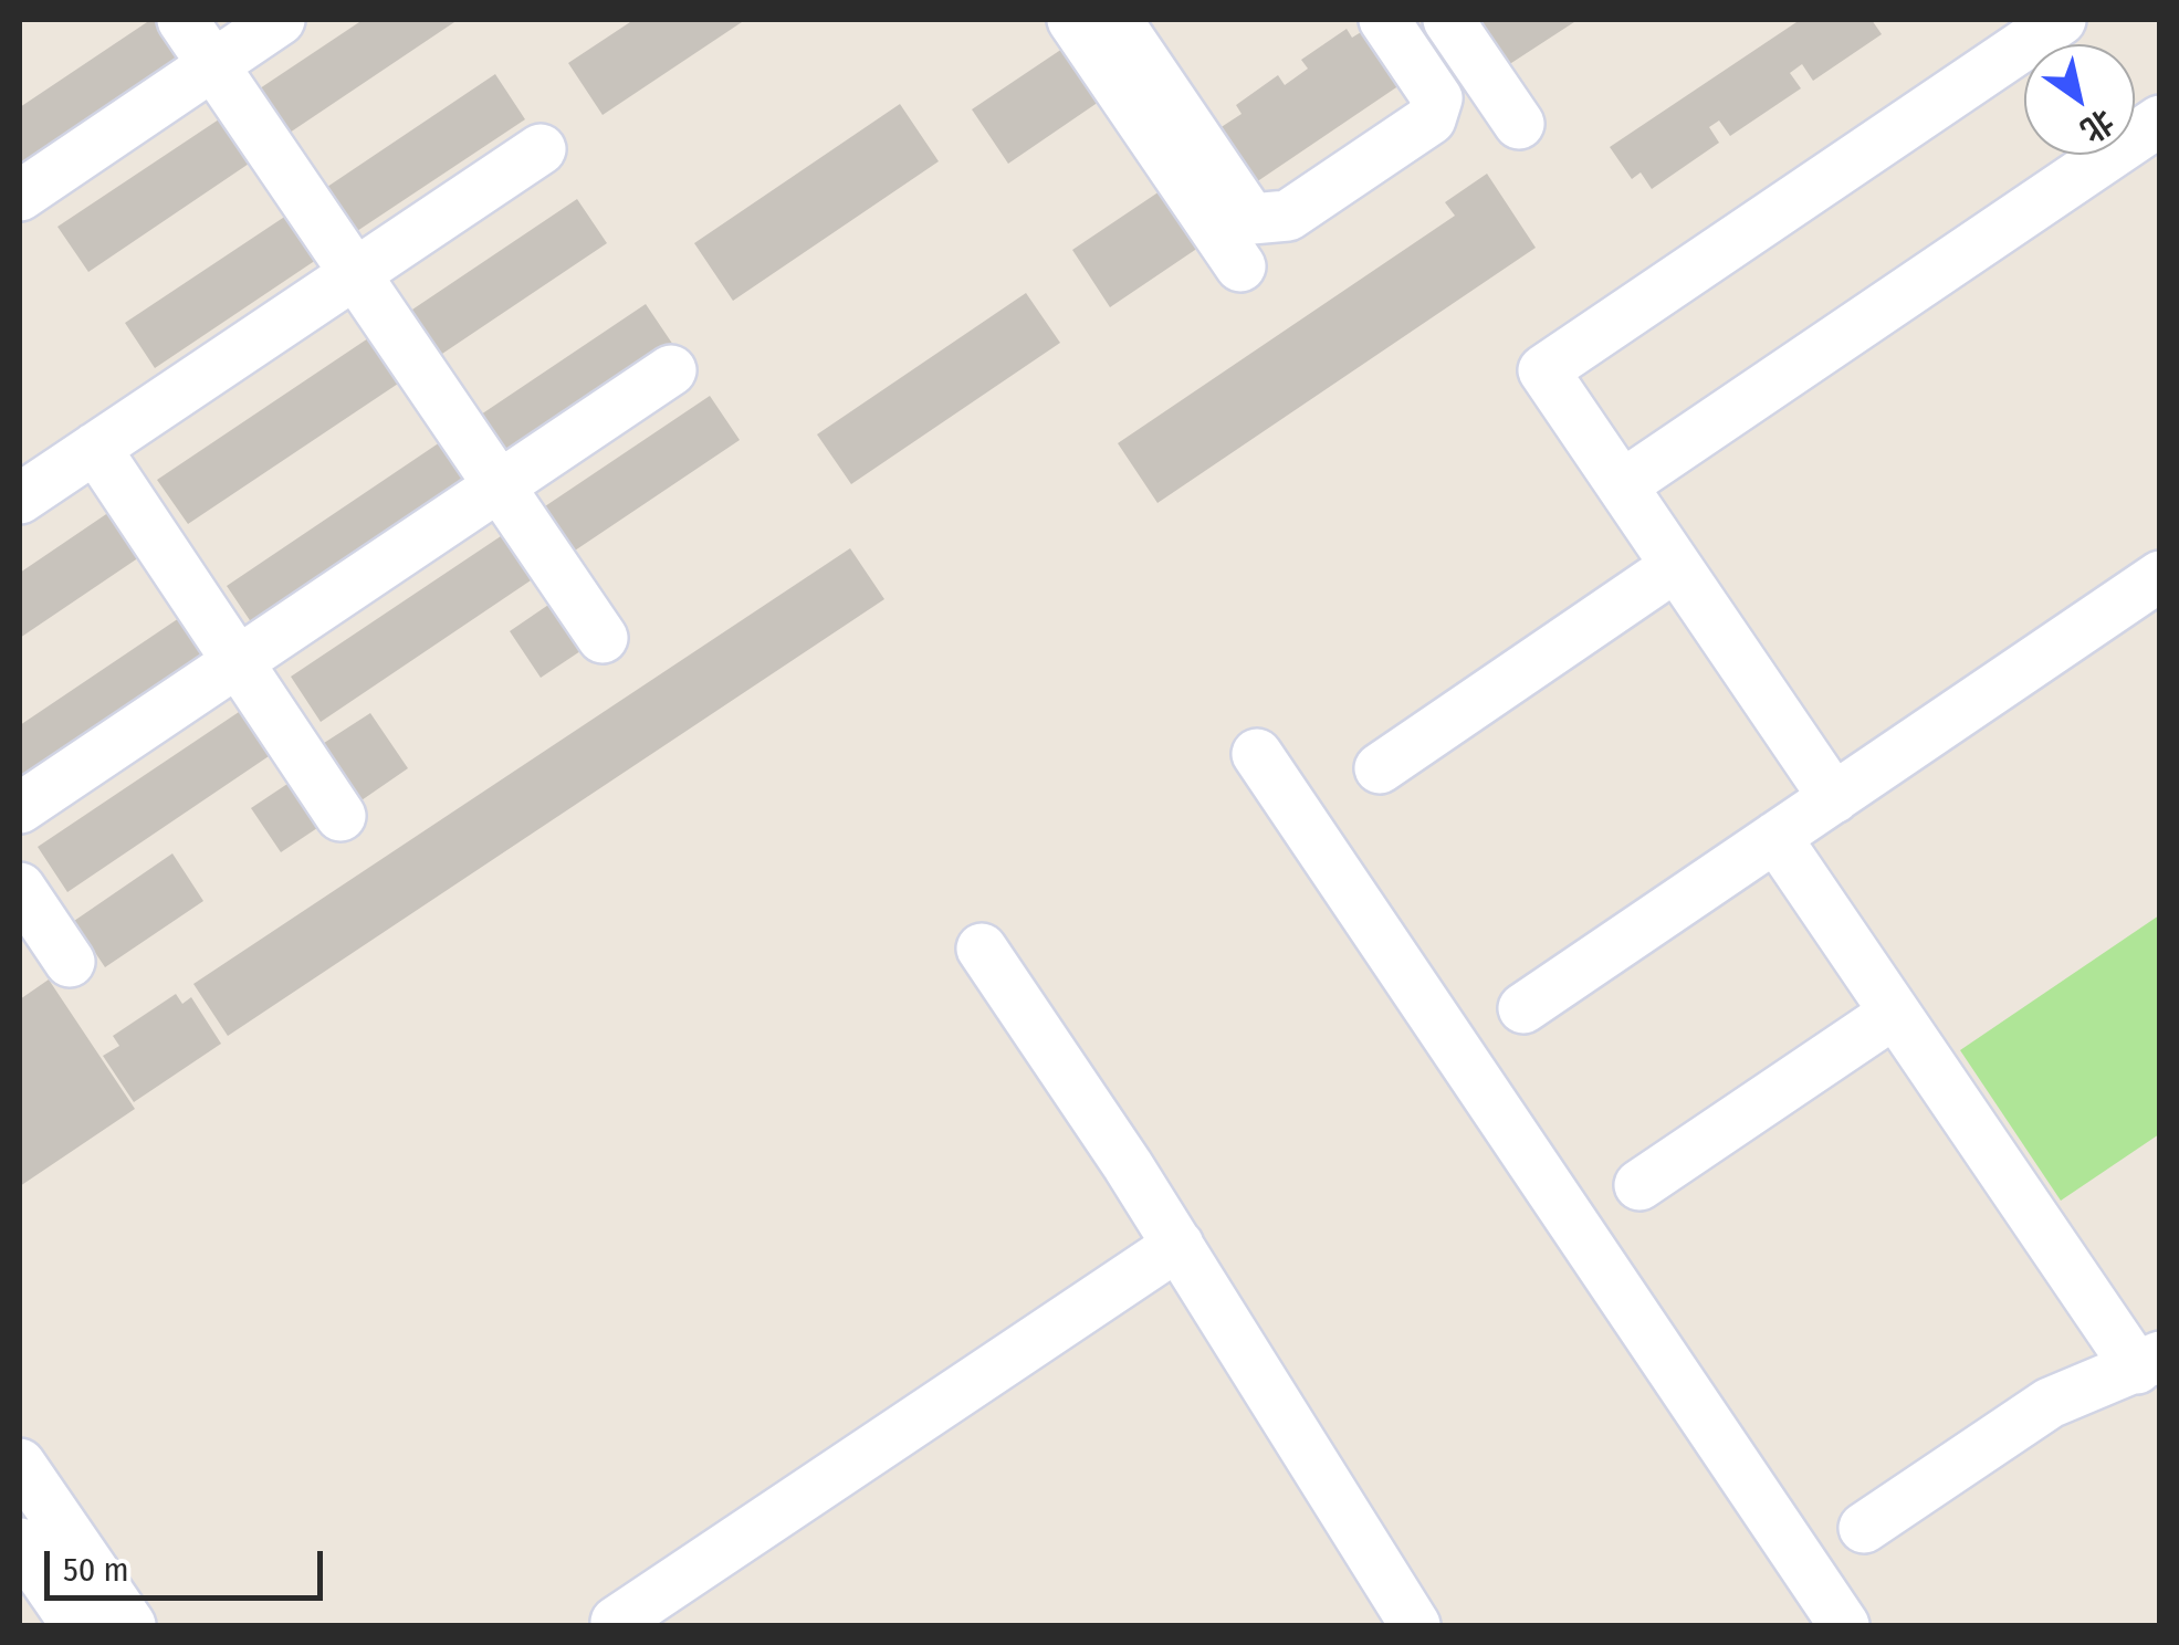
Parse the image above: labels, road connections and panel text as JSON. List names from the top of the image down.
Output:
{
  "scale_bar": "50 m",
  "north": "bottom right"
}
